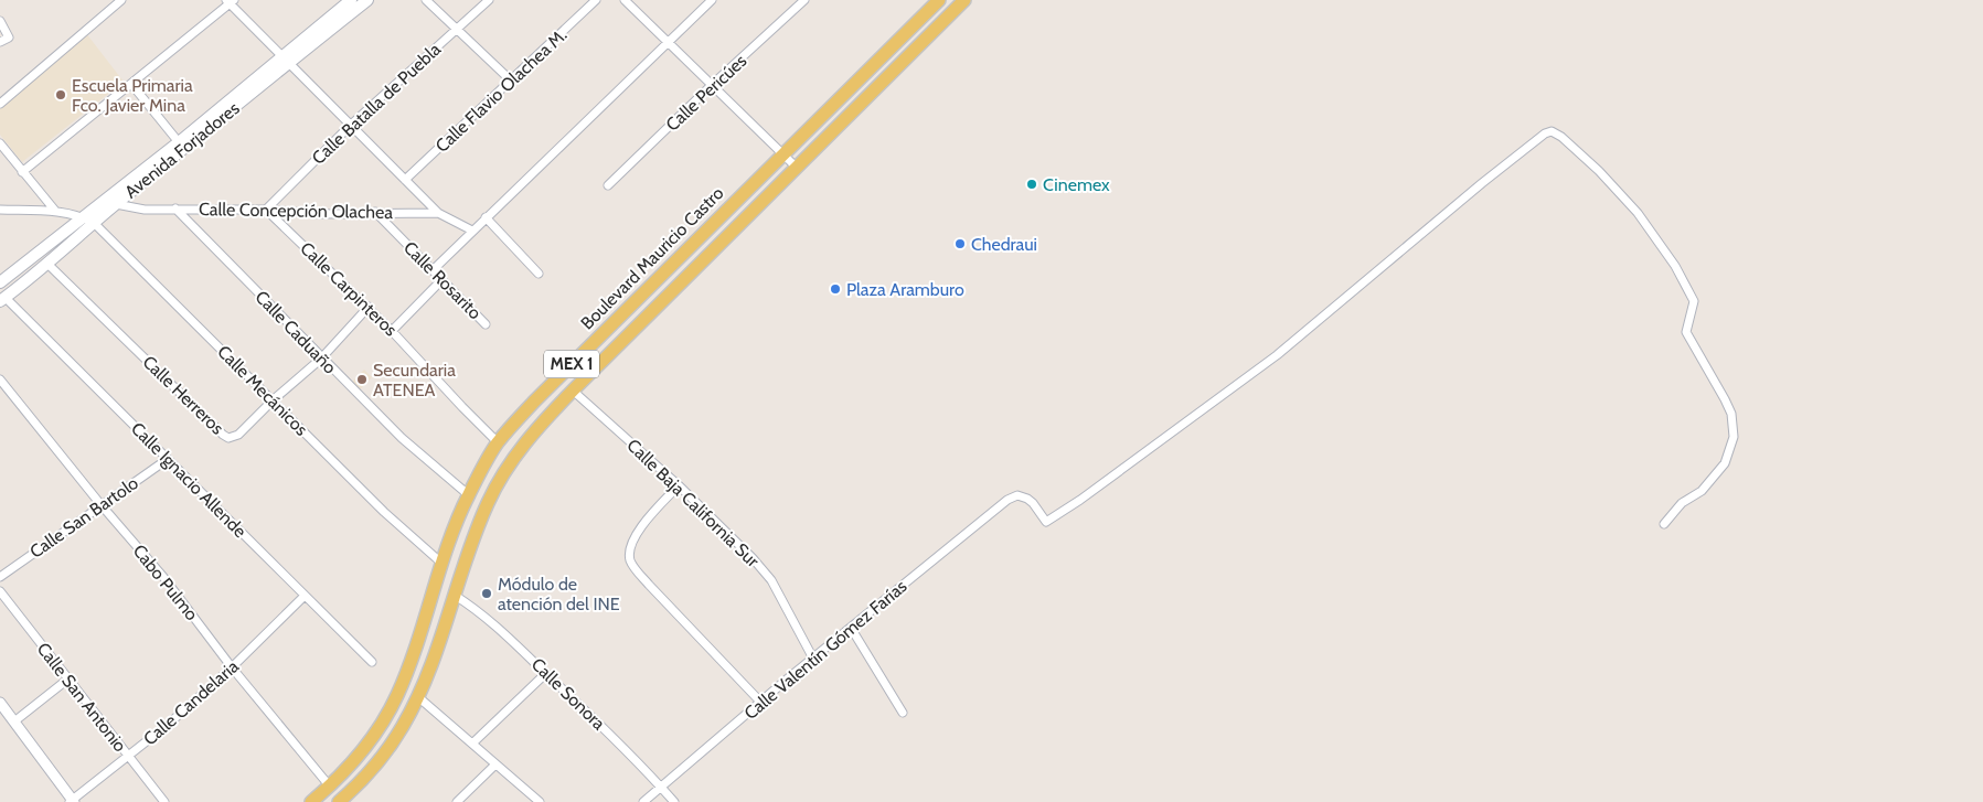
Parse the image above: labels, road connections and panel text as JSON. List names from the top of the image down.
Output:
{
  "streets": {
    "main road": ["Avenida Forjadores", "Boulevard Mauricio Castro", "MEX 1"],
    "street": [
      "Calle Flavio Olachea M.",
      "Calle Pericúes",
      "Calle Batalla de Puebla",
      "Calle Concepción Olachea",
      "Calle Rosarito",
      "Calle Carpinteros",
      "Calle Caduaño",
      "Calle Mecánicos",
      "Calle Herreros",
      "Calle Ignacio Allende",
      "Calle Baja California Sur",
      "Calle San Bartolo",
      "Cabo Pulmo",
      "Calle Valentín Gómez Farías",
      "Calle Sonora",
      "Calle San Antonio",
      "Calle Candelaria"
    ]
  },
  "crossings": [
    ["Calle Batalla de Puebla", "Calle Concepción Olachea"],
    ["Calle Batalla de Puebla", "Calle Carpinteros"],
    ["Avenida Forjadores", "Calle Concepción Olachea"],
    ["Avenida Forjadores", "Calle Mecánicos"],
    ["Avenida Forjadores", "Calle Herreros"],
    ["Avenida Forjadores", "Calle Ignacio Allende"],
    ["Calle Concepción Olachea", "Calle Rosarito"],
    ["Calle Concepción Olachea", "Calle Carpinteros"],
    ["Calle Concepción Olachea", "Calle Caduaño"],
    ["Boulevard Mauricio Castro", "Calle Carpinteros"],
    ["Boulevard Mauricio Castro", "Calle Caduaño"],
    ["Boulevard Mauricio Castro", "Calle Mecánicos"],
    ["Boulevard Mauricio Castro", "Calle Baja California Sur"],
    ["Boulevard Mauricio Castro", "Cabo Pulmo"],
    ["Boulevard Mauricio Castro", "Calle Sonora"],
    ["Calle Carpinteros", "Calle Herreros"],
    ["Calle Caduaño", "Calle Herreros"],
    ["Calle Mecánicos", "Calle Herreros"],
    ["Calle Ignacio Allende", "Calle San Bartolo"],
    ["Calle Ignacio Allende", "Calle Candelaria"],
    ["Calle Baja California Sur", "Calle Valentín Gómez Farías"],
    ["Calle San Bartolo", "Cabo Pulmo"],
    ["Cabo Pulmo", "Calle Candelaria"],
    ["Calle Valentín Gómez Farías", "Calle Sonora"],
    ["Calle San Antonio", "Calle Candelaria"]
  ],
  "places": [
    "Escuela Primaria Fco. Javier Mina",
    "Cinemex",
    "Chedraui",
    "Plaza Aramburo",
    "Secundaria ATENEA",
    "Módulo de atención del INE"
  ]
}
